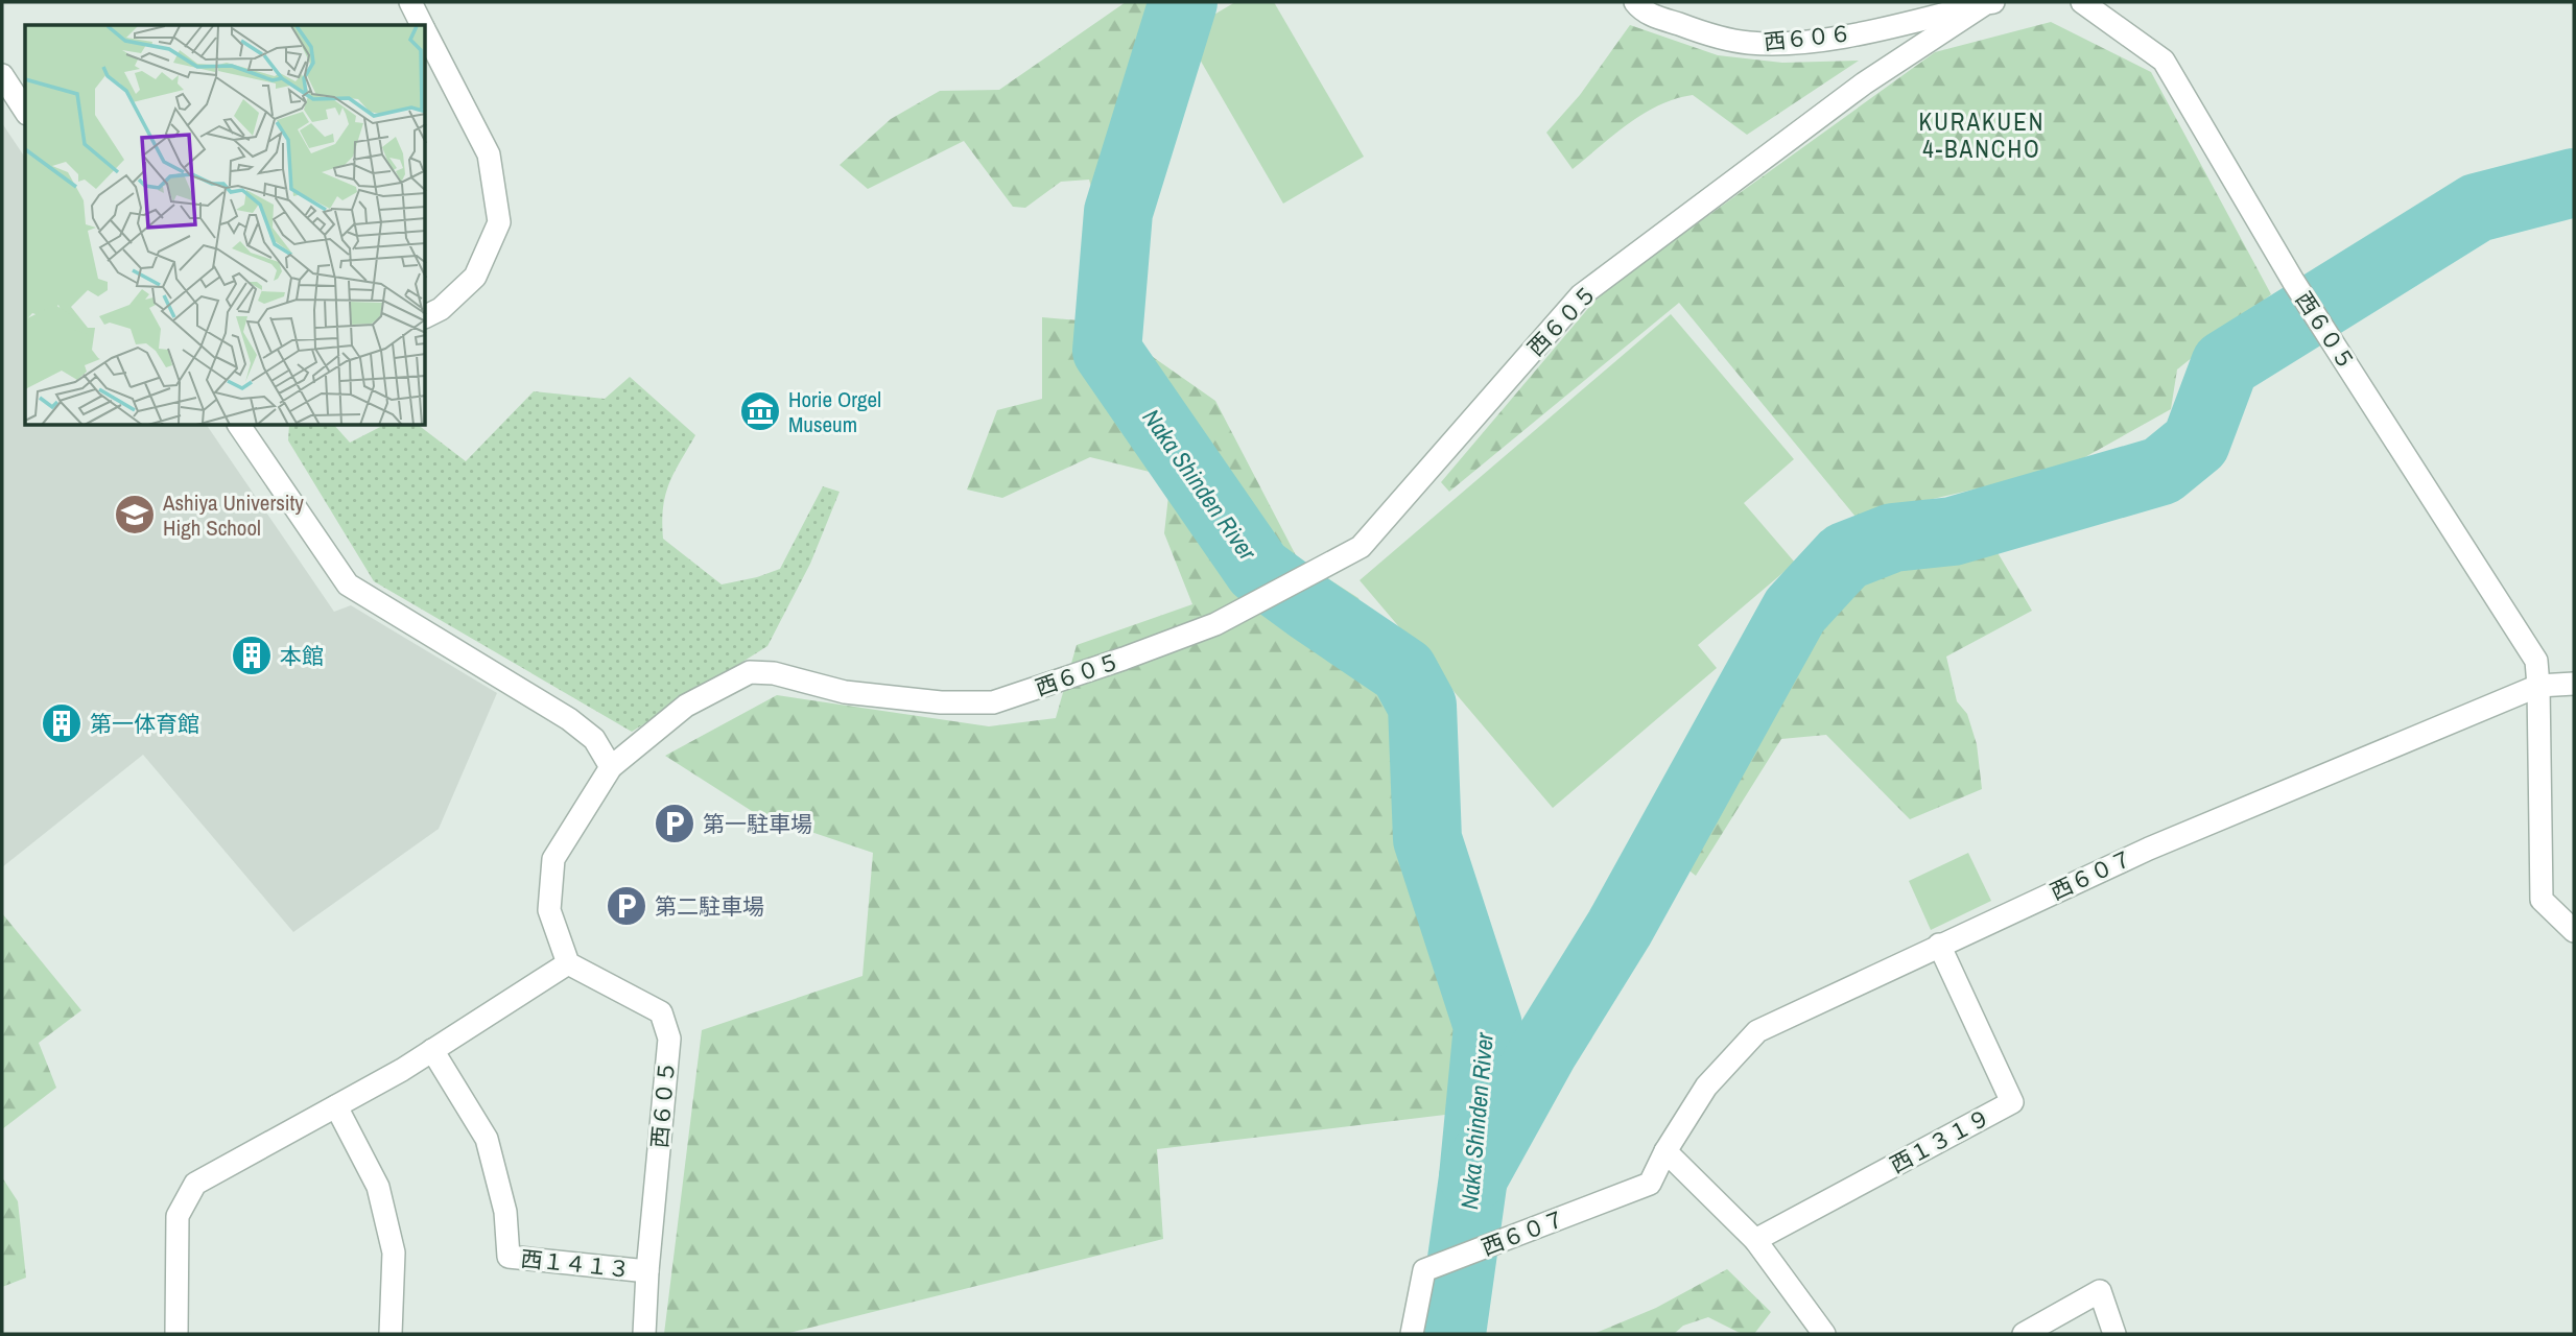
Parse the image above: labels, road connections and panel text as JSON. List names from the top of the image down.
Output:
{
  "streets": {
    "street": [
      "西６０６",
      "西６０５",
      "西６０７",
      "西１３１９",
      "西１４１３"
    ]
  },
  "crossings": [
    ["西６０６", "西６０５"],
    ["西６０５", "西６０７"],
    ["西６０５", "西１４１３"],
    ["西６０７", "西１３１９"]
  ],
  "districts": ["KURAKUEN 4-BANCHO"],
  "water": ["Naka Shinden River"],
  "places": {
    "museum": ["Horie Orgel Museum"],
    "school or university": ["Ashiya University High School"],
    "building": ["本館", "第一体育館"],
    "parking": ["第一駐車場", "第二駐車場"]
  }
}
